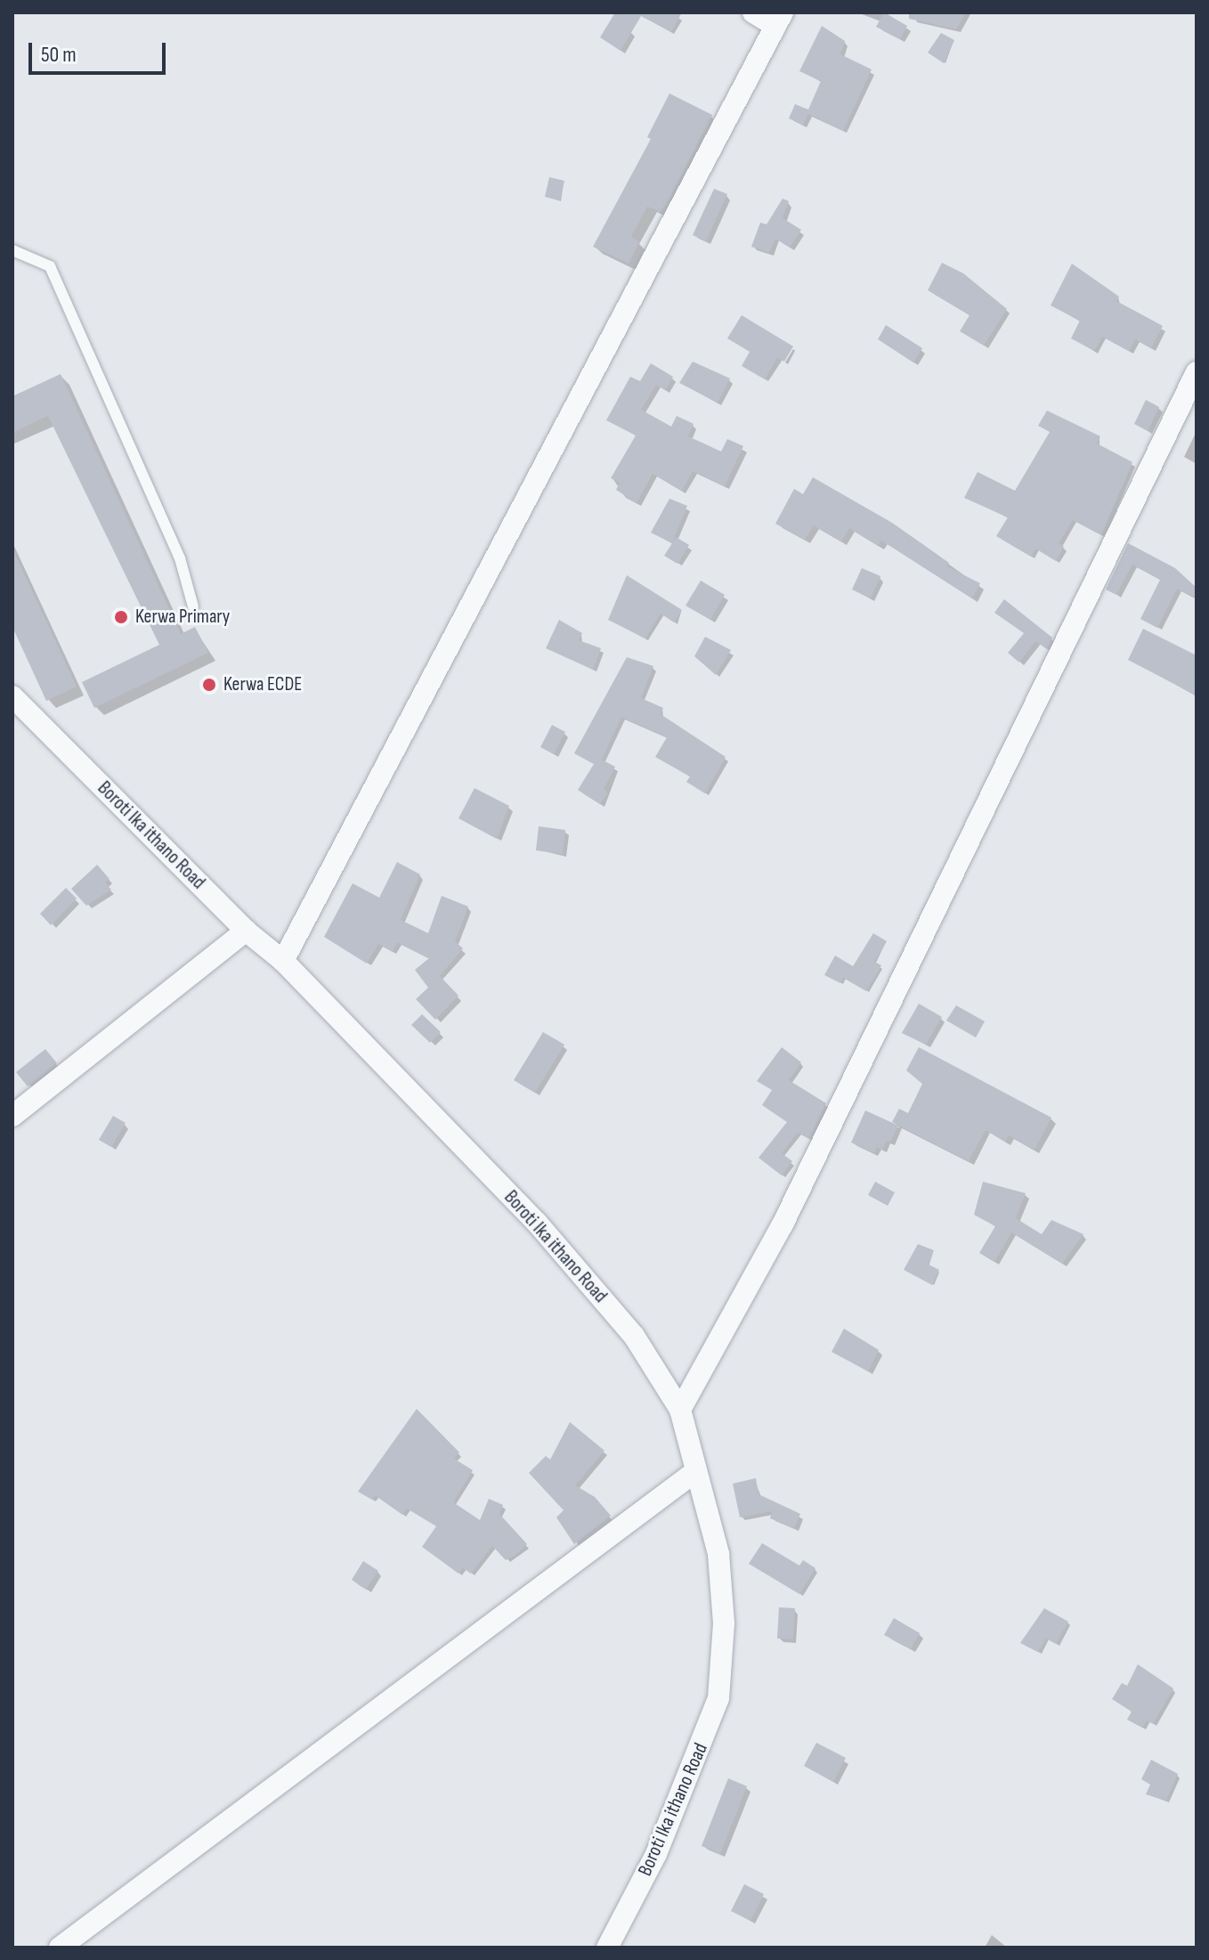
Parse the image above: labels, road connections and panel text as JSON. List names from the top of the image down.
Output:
{
  "streets": {
    "street": ["Boroti Ika ithano Road"]
  },
  "places": ["Kerwa Primary", "Kerwa ECDE"],
  "scale_bar": "50 m"
}
